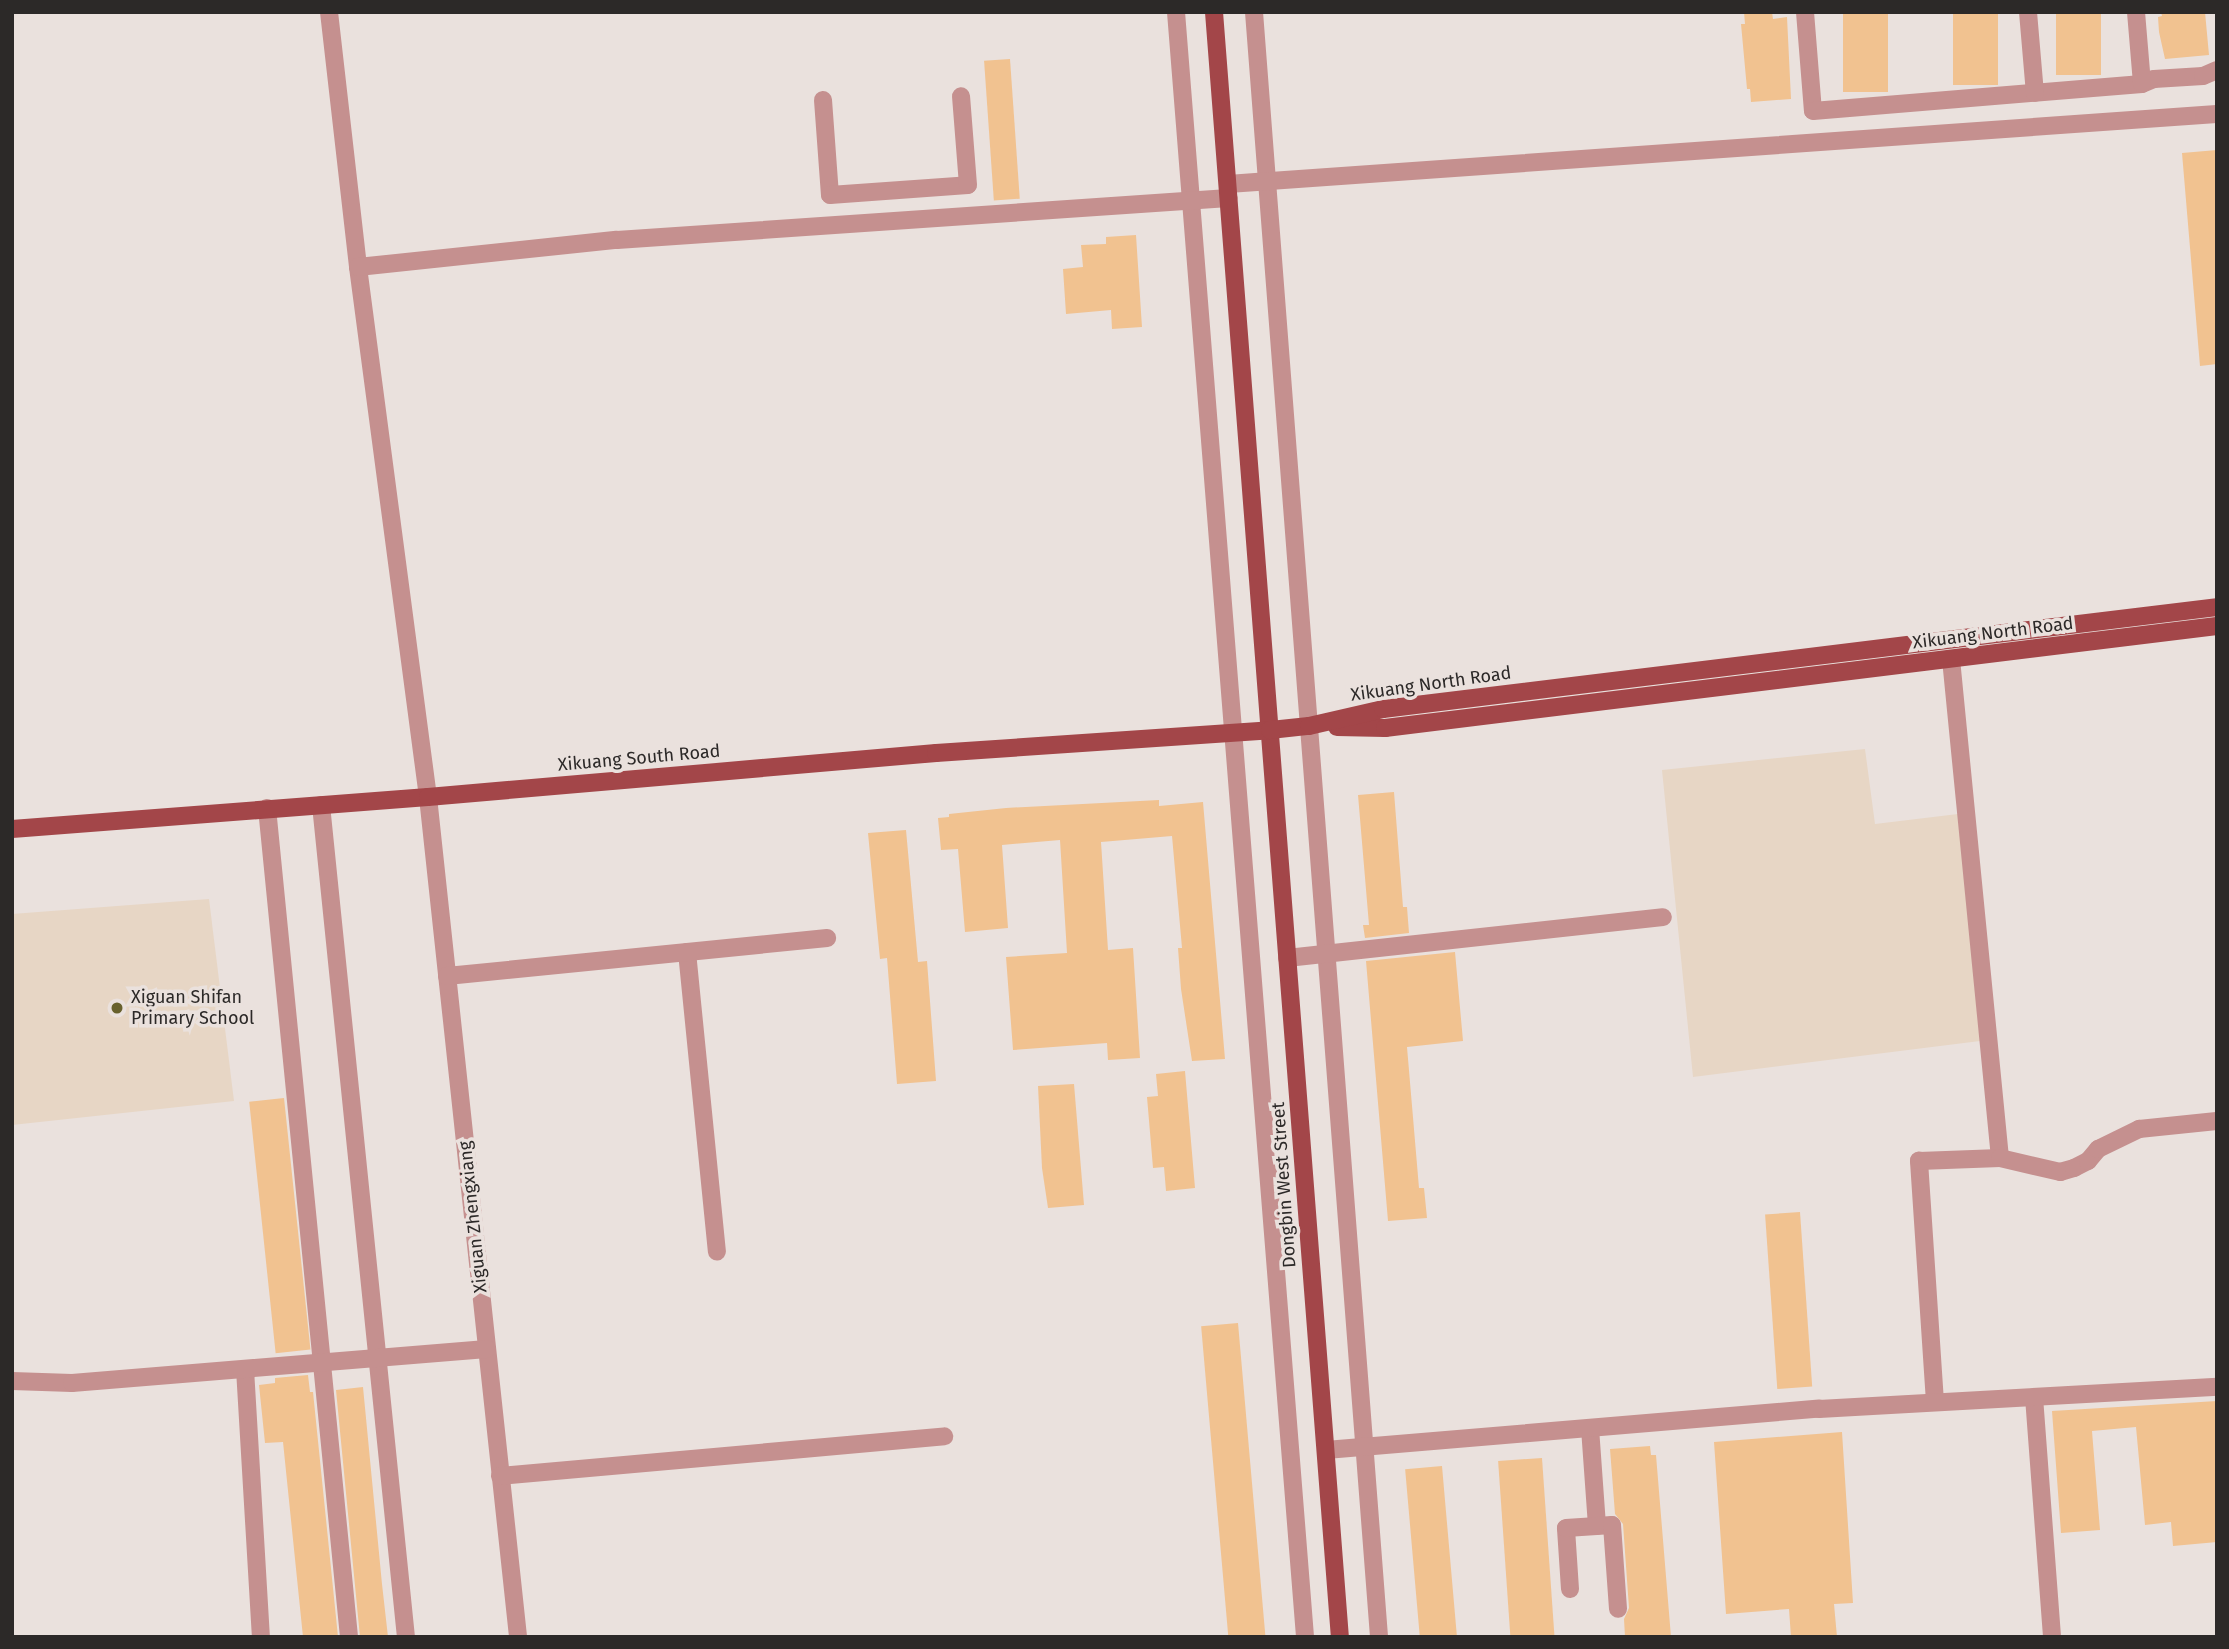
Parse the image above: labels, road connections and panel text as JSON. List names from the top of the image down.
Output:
{
  "streets": {
    "main road": ["Xikuang North Road", "Xikuang South Road", "Dongbin West Street"],
    "street": ["Xiguan Zhengxiang"]
  },
  "crossings": [
    ["Xikuang North Road", "Xikuang South Road"],
    ["Xikuang South Road", "Dongbin West Street"],
    ["Xikuang South Road", "Xiguan Zhengxiang"]
  ],
  "places": ["Xiguan Shifan Primary School"]
}
